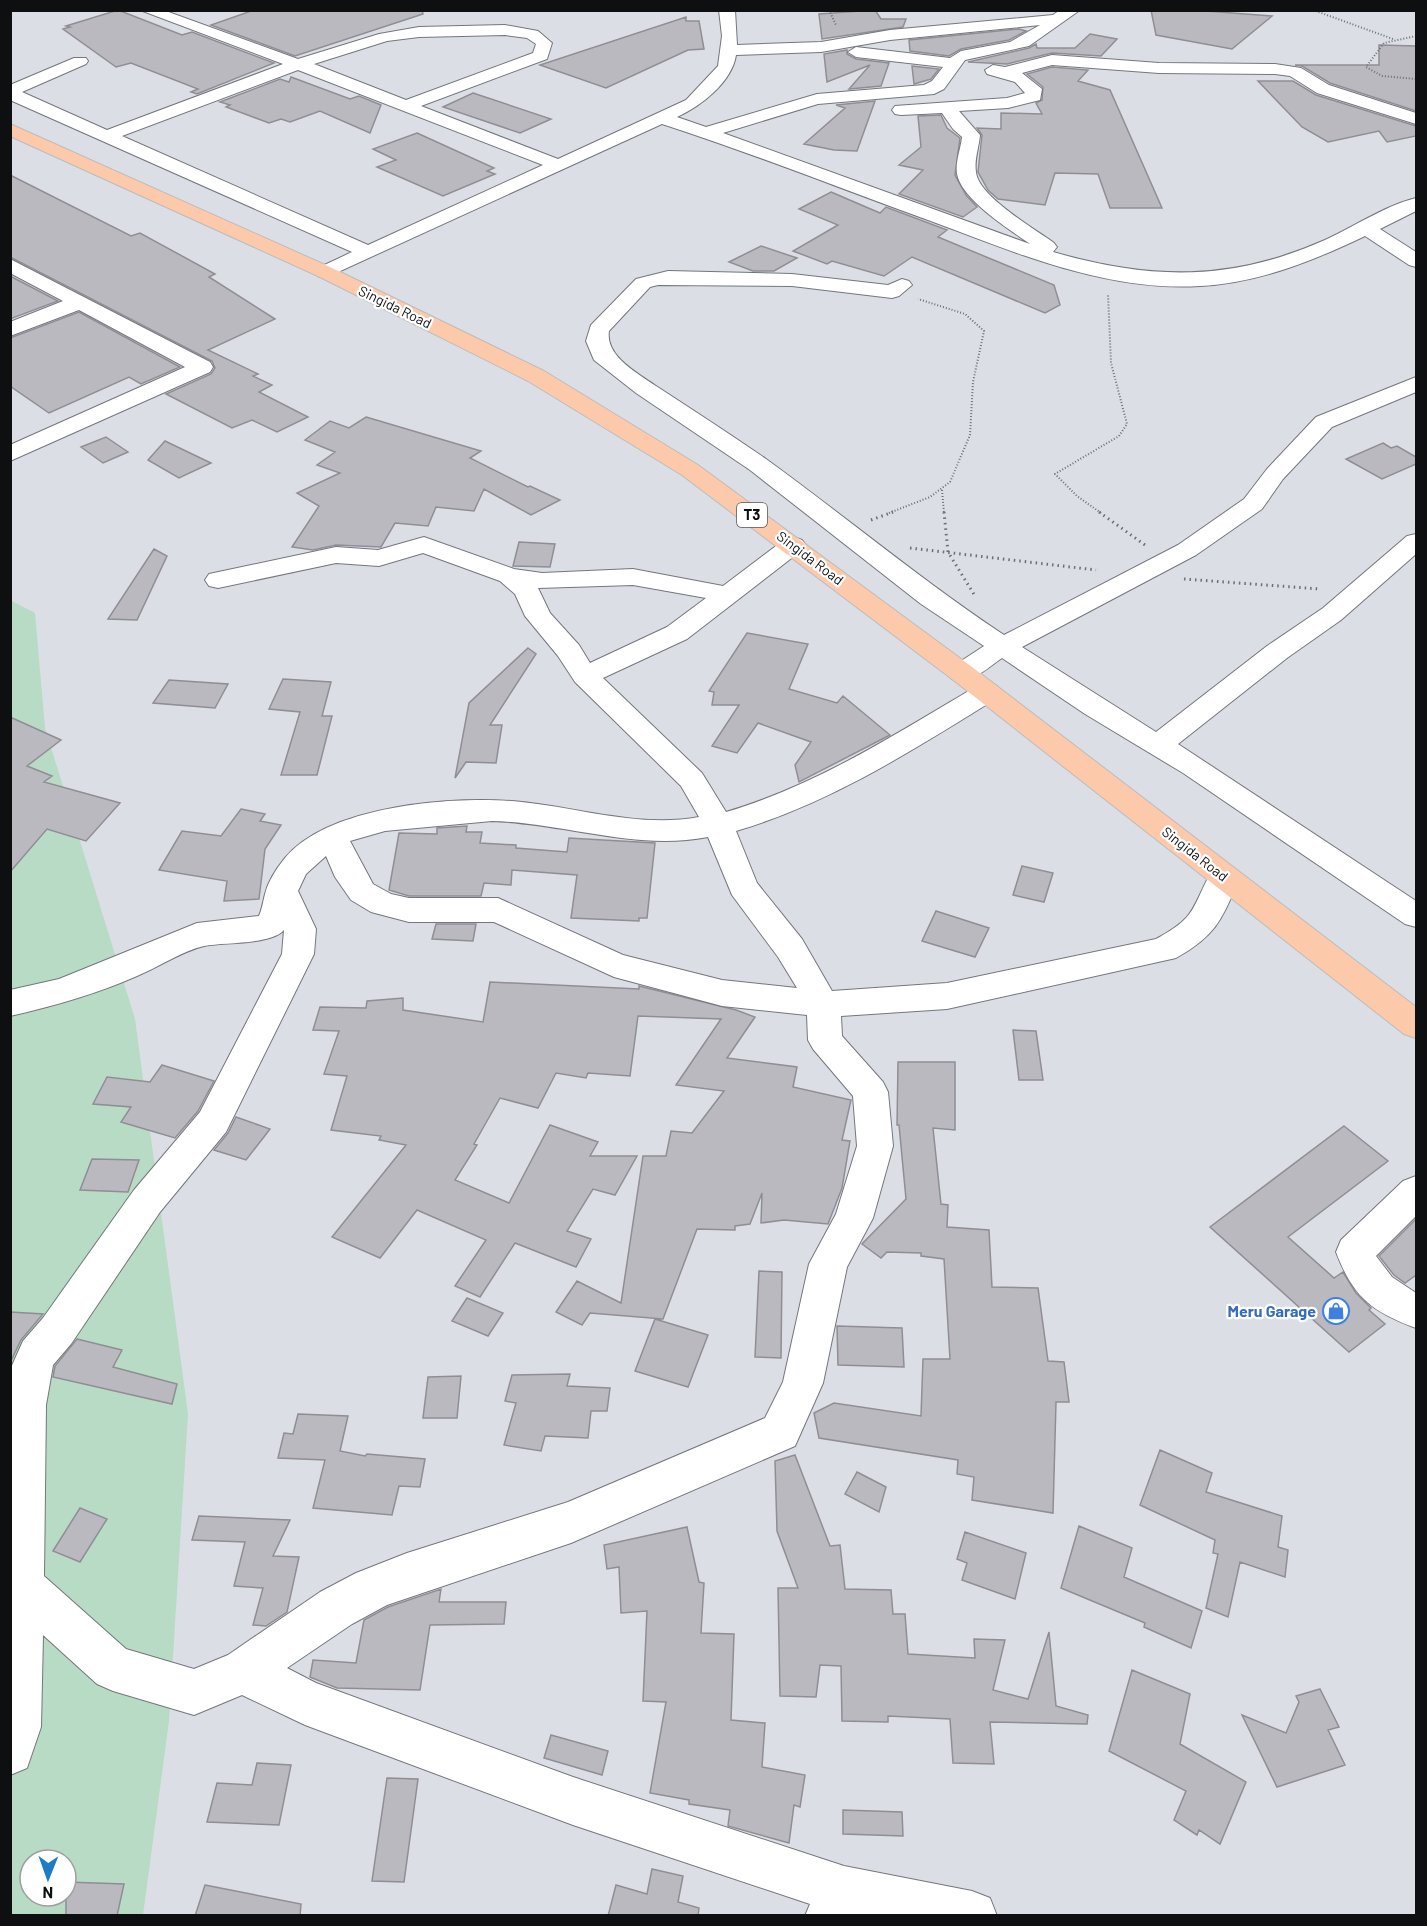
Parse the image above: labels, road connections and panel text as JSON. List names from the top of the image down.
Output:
{
  "streets": {
    "highway": ["Singida Road", "T3"]
  },
  "places": {
    "shop": ["Meru Garage"]
  },
  "north": "bottom"
}
